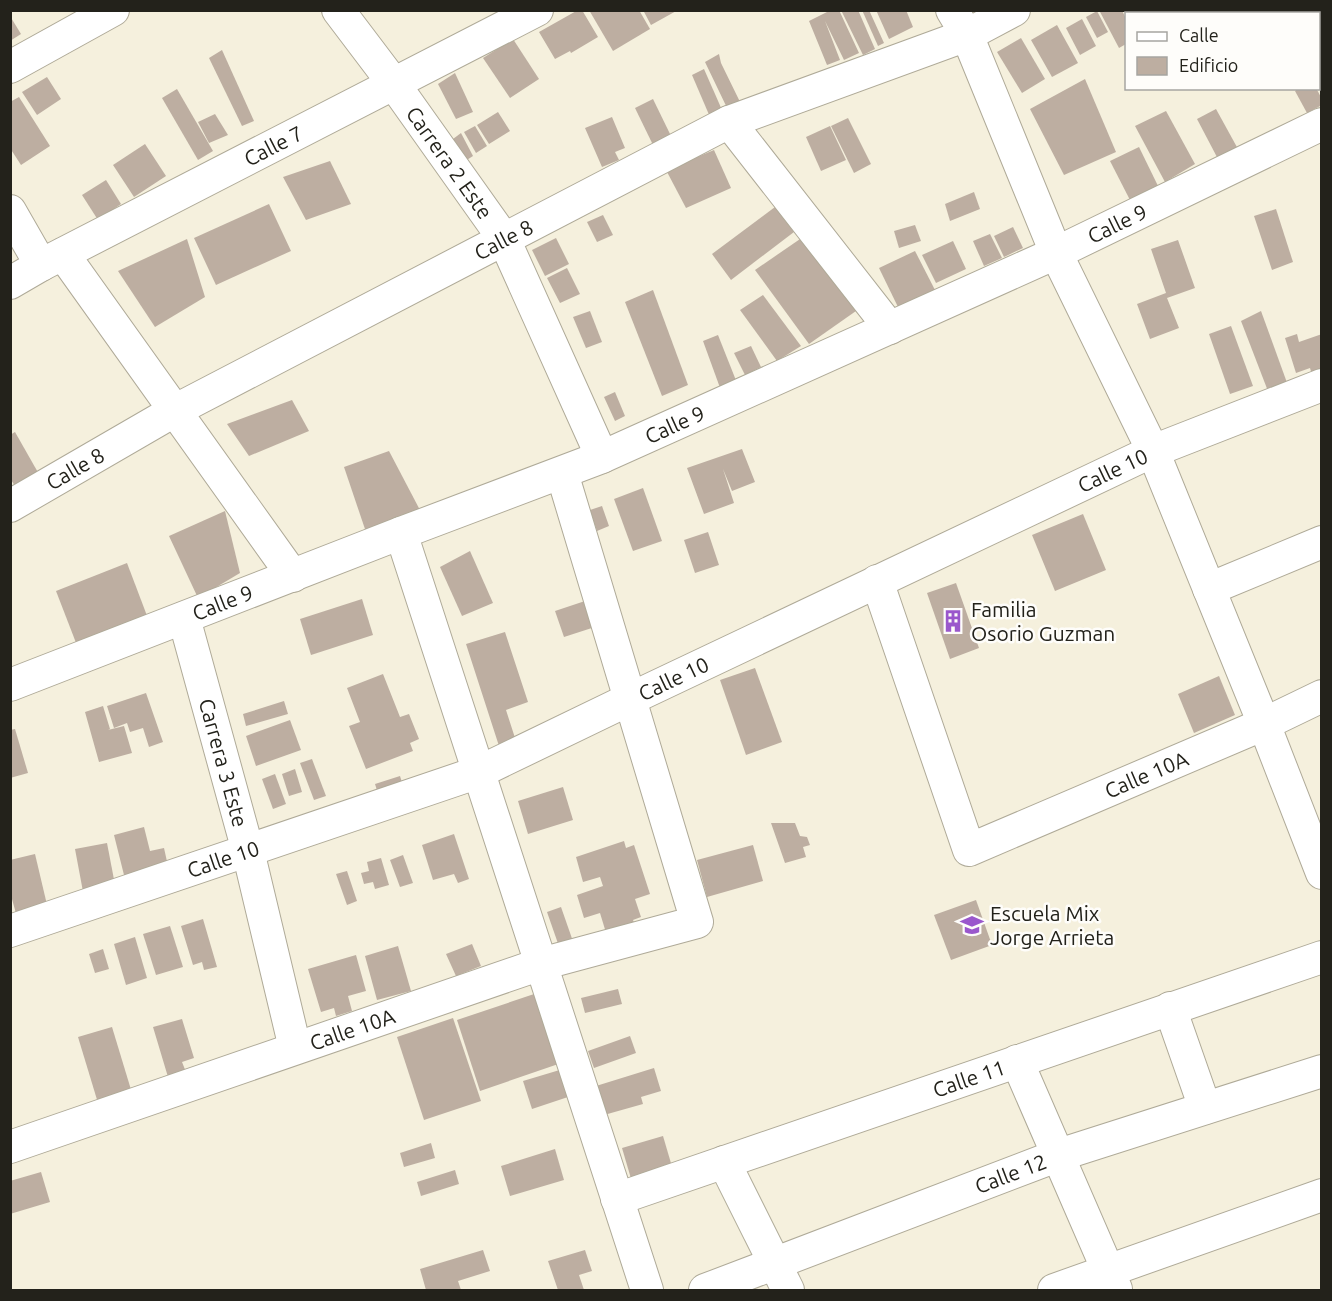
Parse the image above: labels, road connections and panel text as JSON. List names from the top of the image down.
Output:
{
  "streets": {
    "street": [
      "Calle 7",
      "Carrera 2 Este",
      "Calle 9",
      "Calle 8",
      "Calle 10",
      "Carrera 3 Este",
      "Calle 10A",
      "Calle 11",
      "Calle 12"
    ]
  },
  "crossings": [
    ["Calle 7", "Carrera 2 Este"],
    ["Carrera 2 Este", "Calle 9"],
    ["Carrera 2 Este", "Calle 8"],
    ["Calle 9", "Carrera 3 Este"],
    ["Calle 10", "Carrera 3 Este"],
    ["Calle 10", "Calle 10A"],
    ["Carrera 3 Este", "Calle 10A"]
  ],
  "places": {
    "building": ["Familia Osorio Guzman"],
    "school or university": ["Escuela Mix Jorge Arrieta"]
  },
  "legend": ["Calle", "Edificio"]
}
